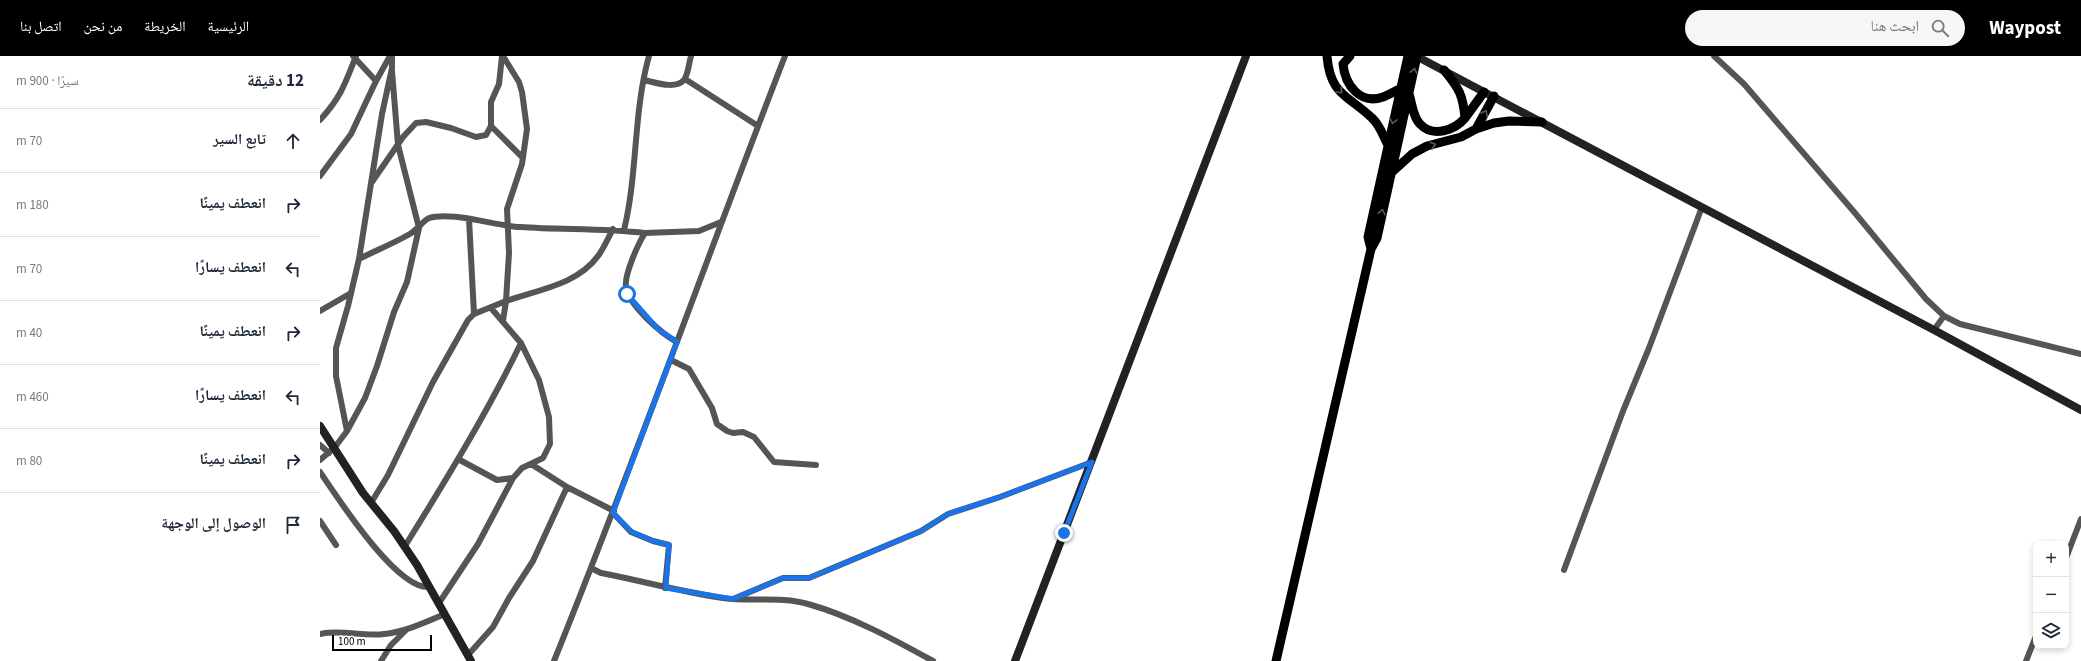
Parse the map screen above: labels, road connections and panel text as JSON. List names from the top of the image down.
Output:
{
  "scale_bar": "100 m",
  "page": {
    "header": "Waypost",
    "search": "ابحث هنا",
    "nav": [
      "الرئيسية",
      "الخريطة",
      "من نحن",
      "اتصل بنا"
    ],
    "heading": ["12 دقيقة", "سيرًا · 900 m"],
    "list": [
      ["تابع السير", "70 m"],
      ["انعطف يمينًا", "180 m"],
      ["انعطف يسارًا", "70 m"],
      ["انعطف يمينًا", "40 m"],
      ["انعطف يسارًا", "460 m"],
      ["انعطف يمينًا", "80 m"],
      "الوصول إلى الوجهة"
    ],
    "map_buttons": ["+", "−"],
    "scale": "100 m"
  }
}
